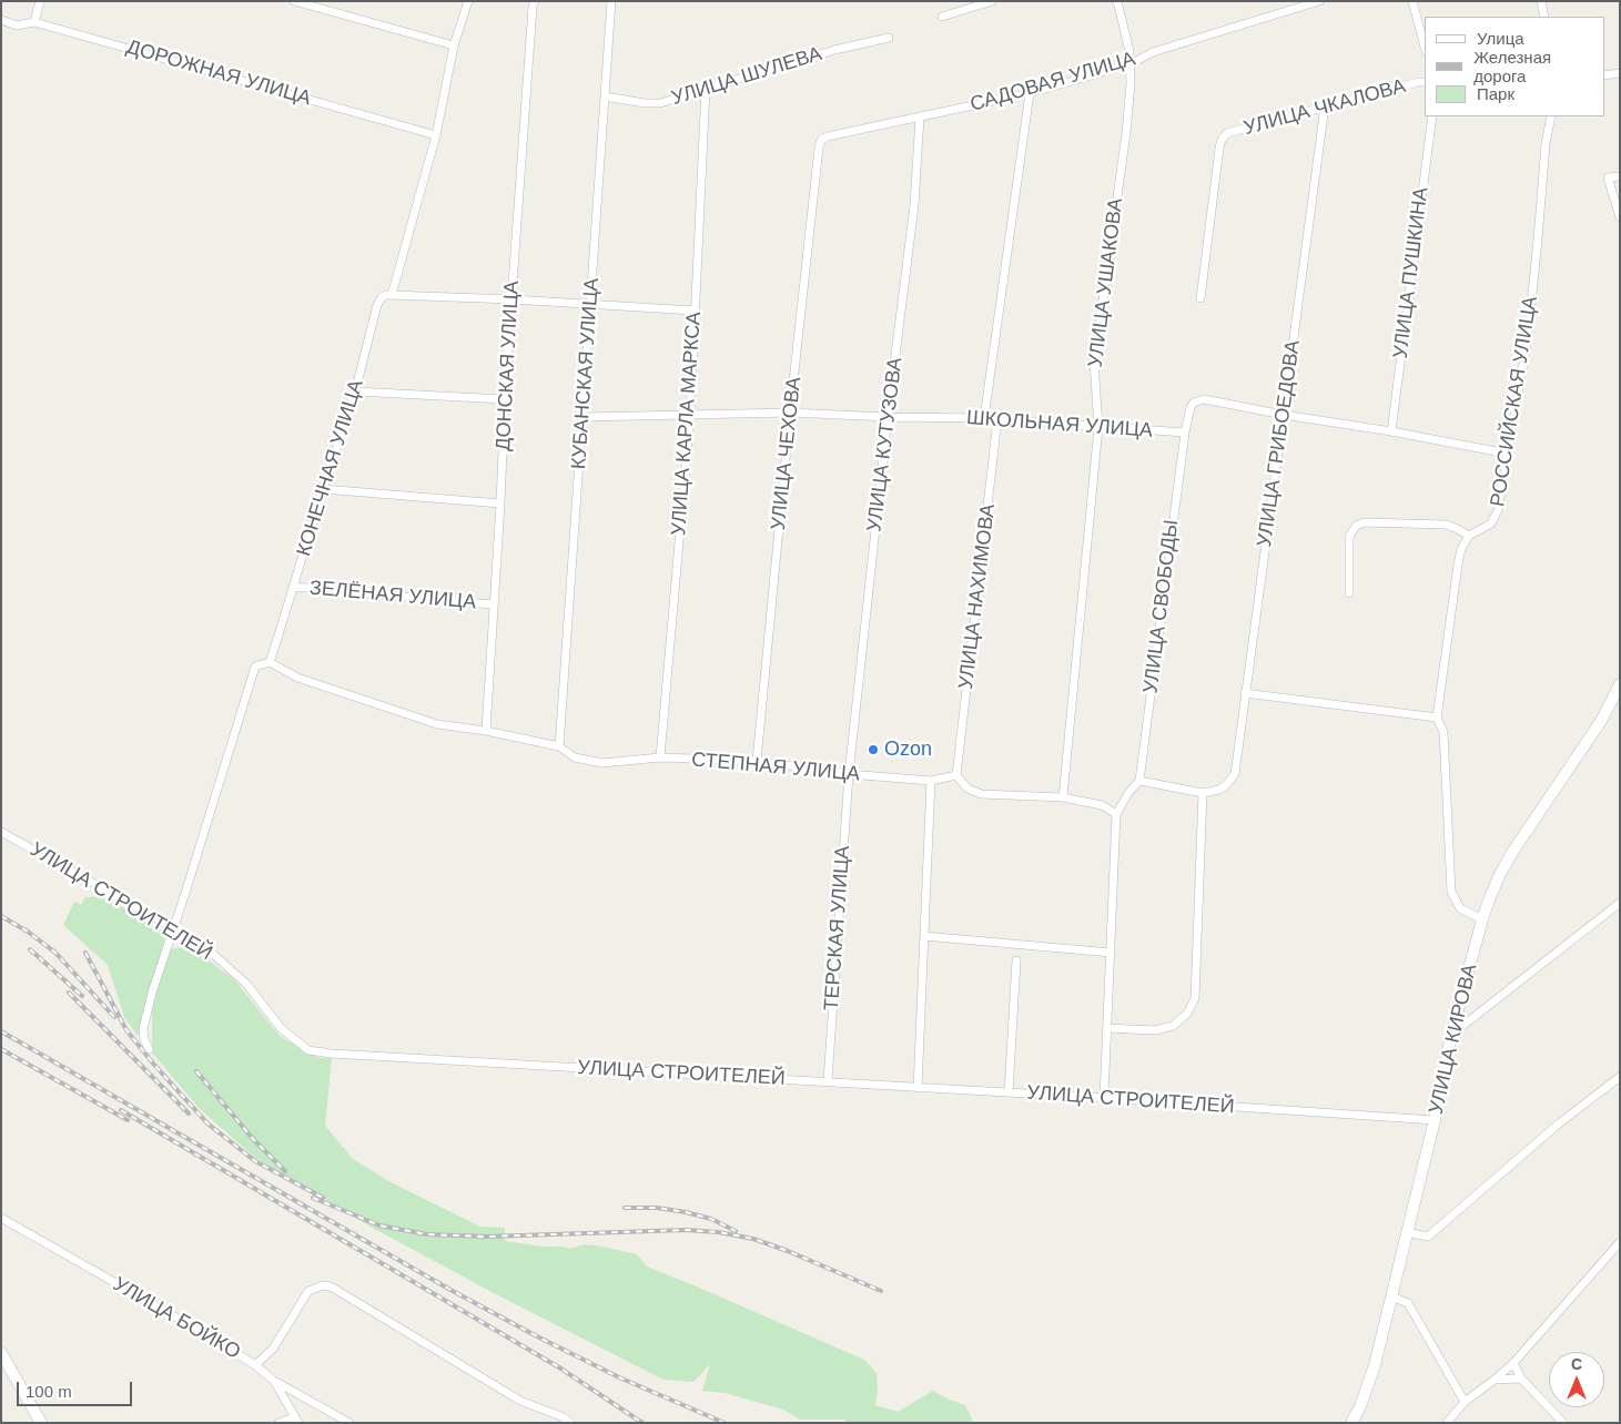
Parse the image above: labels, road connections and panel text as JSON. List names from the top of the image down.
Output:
{
  "streets": {
    "main road": ["УЛИЦА КИРОВА"],
    "street": [
      "ДОРОЖНАЯ УЛИЦА",
      "УЛИЦА ШУЛЕВА",
      "САДОВАЯ УЛИЦА",
      "УЛИЦА ЧКАЛОВА",
      "УЛИЦА ПУШКИНА",
      "УЛИЦА УШАКОВА",
      "ДОНСКАЯ УЛИЦА",
      "КУБАНСКАЯ УЛИЦА",
      "РОССИЙСКАЯ УЛИЦА",
      "УЛИЦА КАРЛА МАРКСА",
      "ШКОЛЬНАЯ УЛИЦА",
      "УЛИЦА ГРИБОЕДОВА",
      "УЛИЦА КУТУЗОВА",
      "УЛИЦА ЧЕХОВА",
      "КОНЕЧНАЯ УЛИЦА",
      "ЗЕЛЁНАЯ УЛИЦА",
      "УЛИЦА НАХИМОВА",
      "УЛИЦА СВОБОДЫ",
      "СТЕПНАЯ УЛИЦА",
      "УЛИЦА СТРОИТЕЛЕЙ",
      "ТЕРСКАЯ УЛИЦА",
      "УЛИЦА БОЙКО"
    ]
  },
  "crossings": [
    ["ДОРОЖНАЯ УЛИЦА", "КОНЕЧНАЯ УЛИЦА"],
    ["УЛИЦА ШУЛЕВА", "КУБАНСКАЯ УЛИЦА"],
    ["УЛИЦА ШУЛЕВА", "УЛИЦА КАРЛА МАРКСА"],
    ["САДОВАЯ УЛИЦА", "УЛИЦА УШАКОВА"],
    ["САДОВАЯ УЛИЦА", "УЛИЦА КУТУЗОВА"],
    ["САДОВАЯ УЛИЦА", "УЛИЦА ЧЕХОВА"],
    ["УЛИЦА ЧКАЛОВА", "УЛИЦА ГРИБОЕДОВА"],
    ["УЛИЦА УШАКОВА", "ШКОЛЬНАЯ УЛИЦА"],
    ["ДОНСКАЯ УЛИЦА", "ЗЕЛЁНАЯ УЛИЦА"],
    ["ДОНСКАЯ УЛИЦА", "СТЕПНАЯ УЛИЦА"],
    ["КУБАНСКАЯ УЛИЦА", "ШКОЛЬНАЯ УЛИЦА"],
    ["КУБАНСКАЯ УЛИЦА", "СТЕПНАЯ УЛИЦА"],
    ["УЛИЦА КАРЛА МАРКСА", "ШКОЛЬНАЯ УЛИЦА"],
    ["УЛИЦА КАРЛА МАРКСА", "СТЕПНАЯ УЛИЦА"],
    ["ШКОЛЬНАЯ УЛИЦА", "УЛИЦА КУТУЗОВА"],
    ["ШКОЛЬНАЯ УЛИЦА", "УЛИЦА ЧЕХОВА"],
    ["ШКОЛЬНАЯ УЛИЦА", "УЛИЦА НАХИМОВА"],
    ["ШКОЛЬНАЯ УЛИЦА", "УЛИЦА СВОБОДЫ"],
    ["УЛИЦА КУТУЗОВА", "СТЕПНАЯ УЛИЦА"],
    ["УЛИЦА КУТУЗОВА", "ТЕРСКАЯ УЛИЦА"],
    ["УЛИЦА ЧЕХОВА", "СТЕПНАЯ УЛИЦА"],
    ["КОНЕЧНАЯ УЛИЦА", "ЗЕЛЁНАЯ УЛИЦА"],
    ["КОНЕЧНАЯ УЛИЦА", "СТЕПНАЯ УЛИЦА"],
    ["УЛИЦА НАХИМОВА", "СТЕПНАЯ УЛИЦА"],
    ["СТЕПНАЯ УЛИЦА", "ТЕРСКАЯ УЛИЦА"],
    ["УЛИЦА СТРОИТЕЛЕЙ", "ТЕРСКАЯ УЛИЦА"],
    ["УЛИЦА СТРОИТЕЛЕЙ", "УЛИЦА КИРОВА"]
  ],
  "places": ["Ozon"],
  "legend": ["Улица", "Железная дорога", "Парк"],
  "scale_bar": "100 m",
  "north": "top"
}
